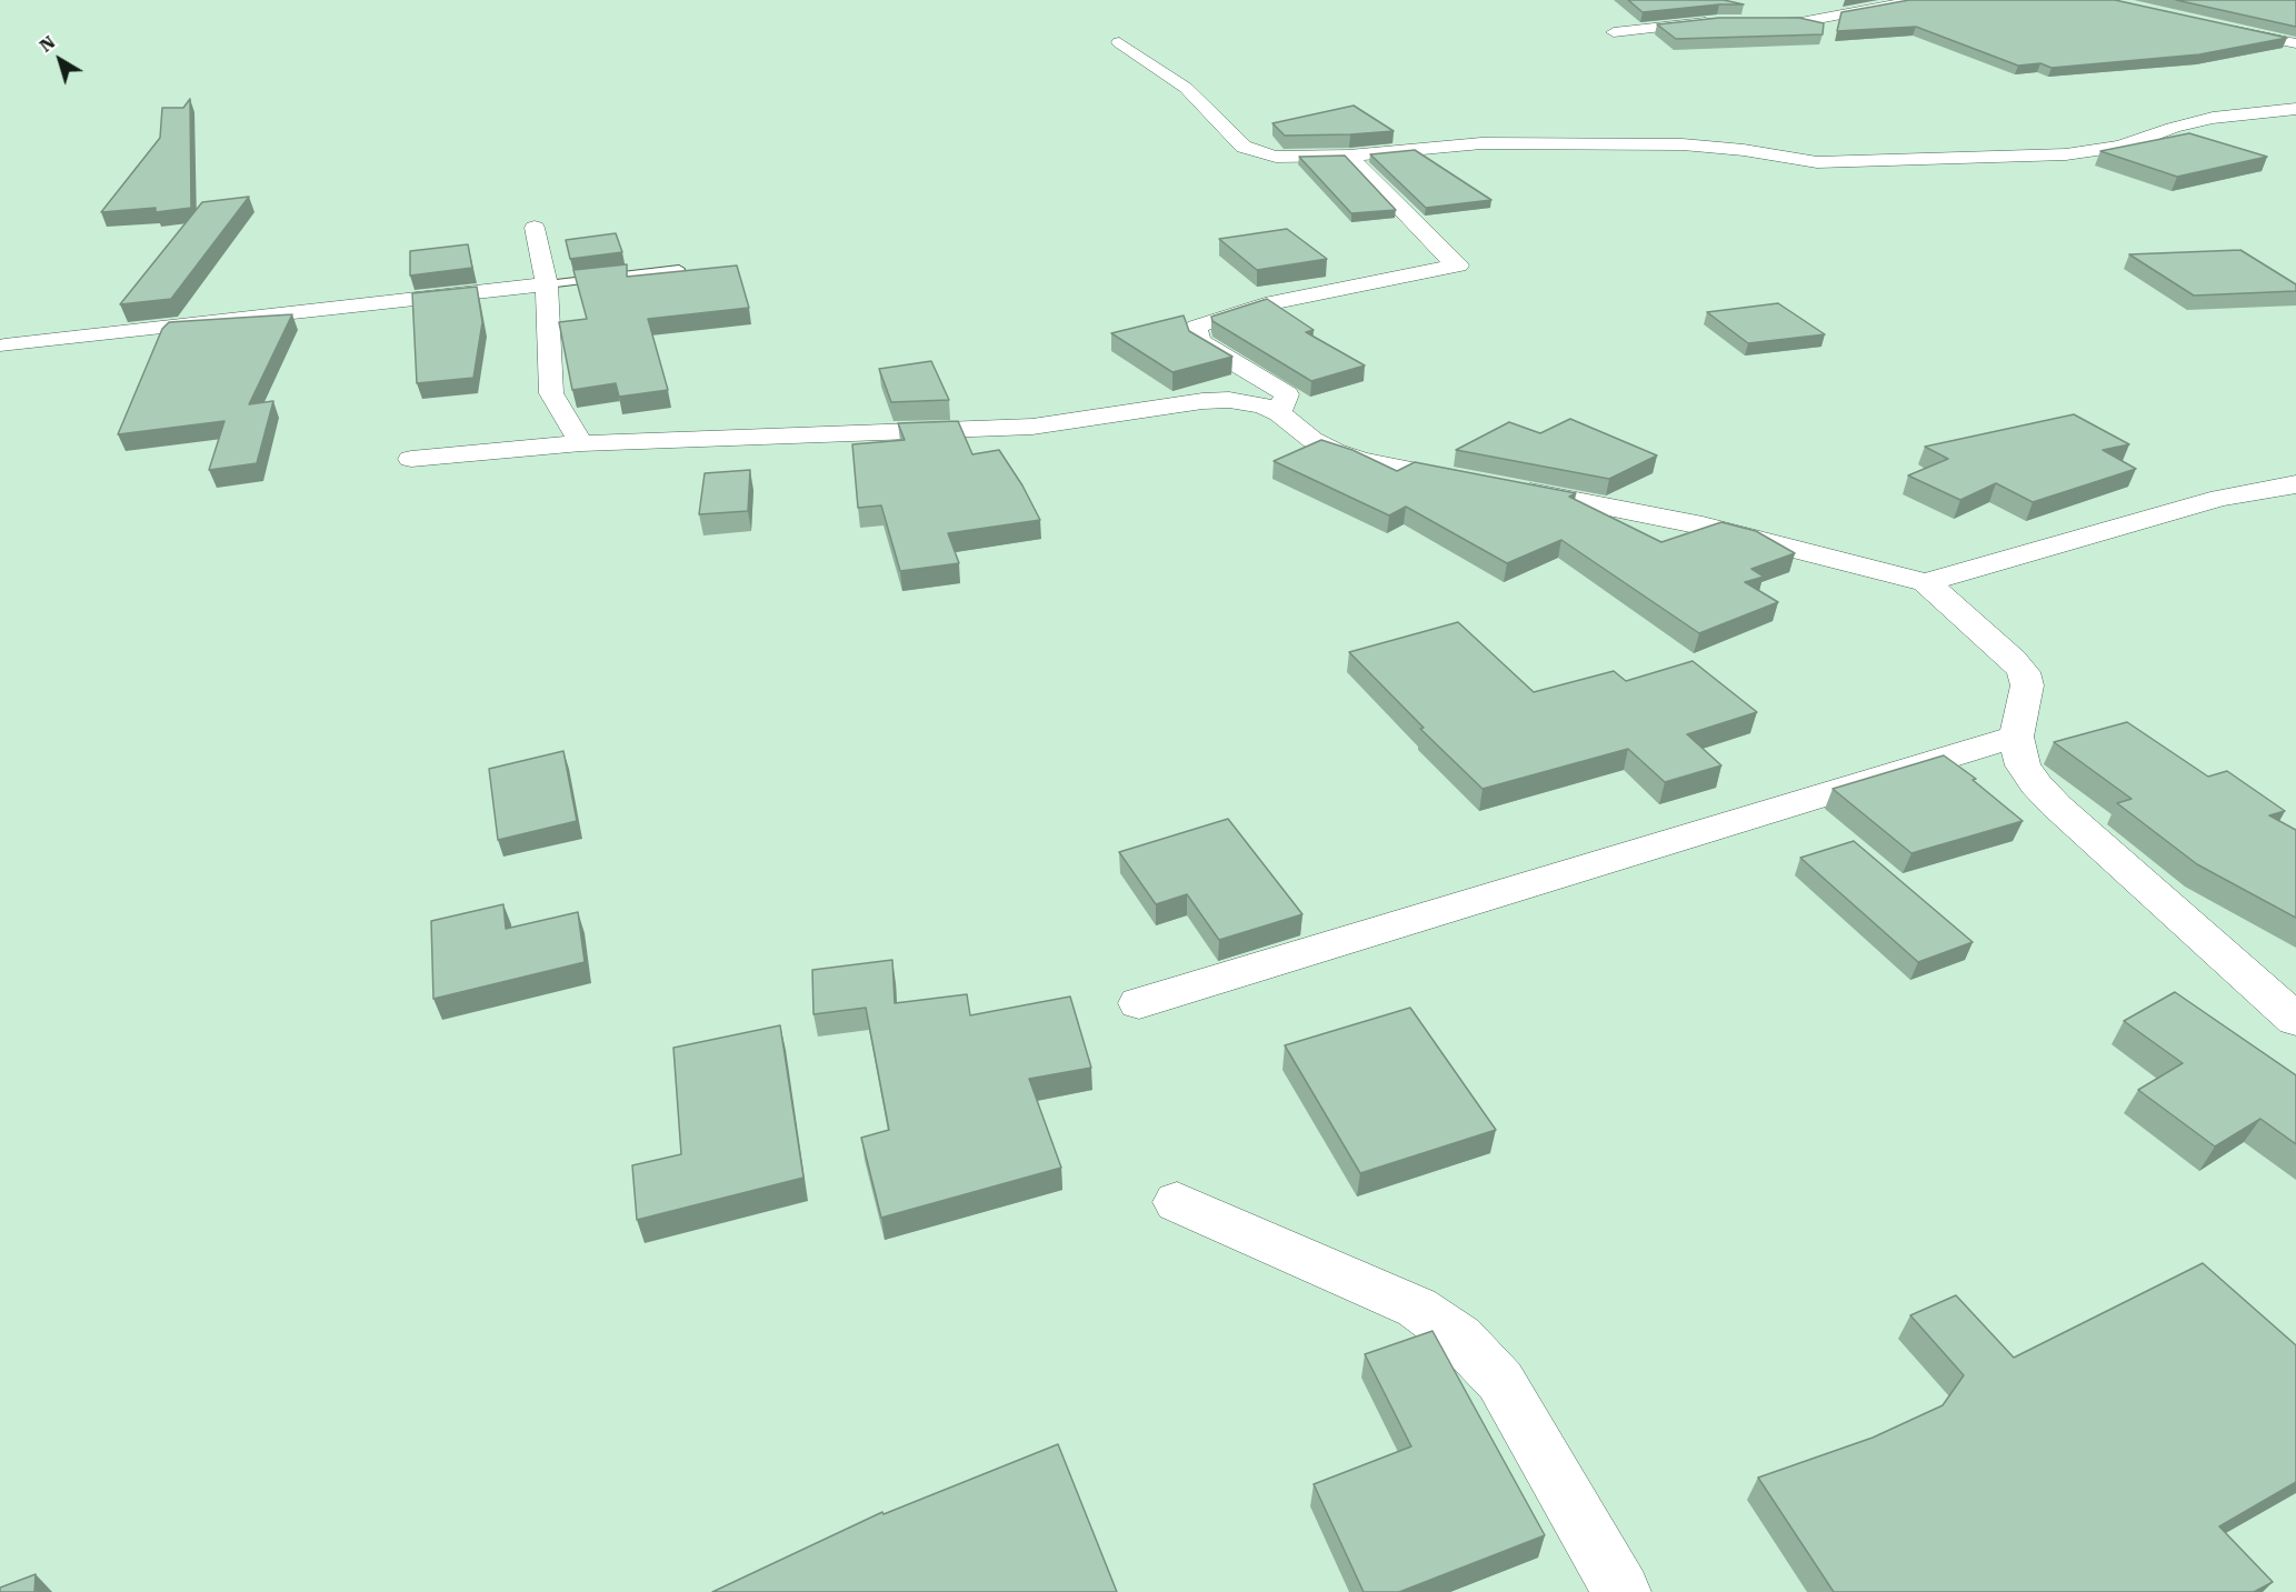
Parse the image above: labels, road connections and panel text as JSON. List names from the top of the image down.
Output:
{
  "north": "top left"
}
